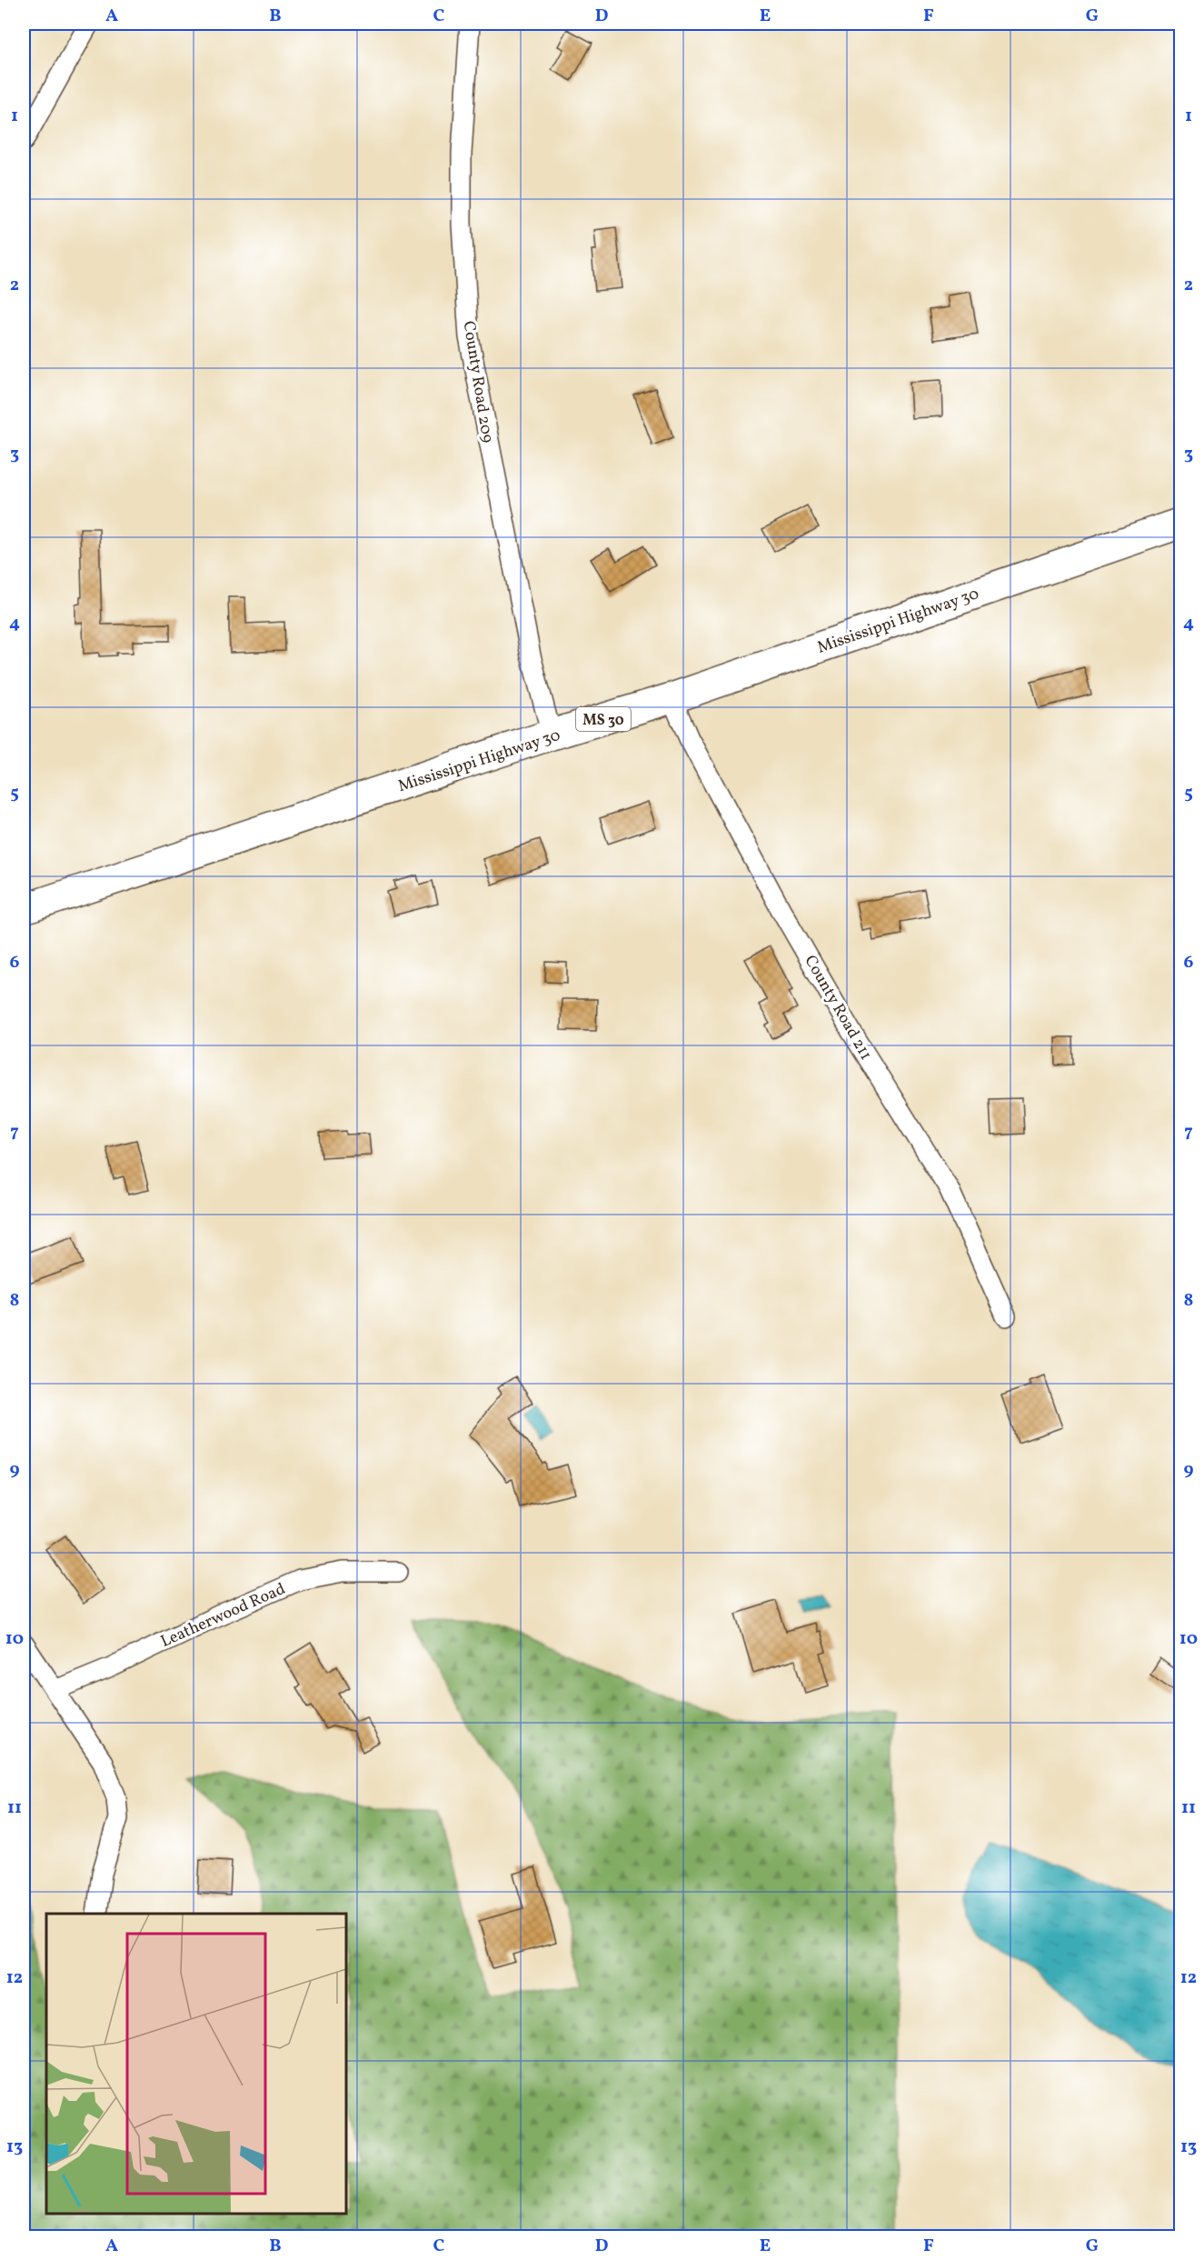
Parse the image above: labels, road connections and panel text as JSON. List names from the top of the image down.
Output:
{
  "streets": {
    "main road": ["Mississippi Highway 30", "MS 30"],
    "street": ["County Road 209", "County Road 211", "Leatherwood Road"]
  },
  "crossings": [
    ["County Road 209", "Mississippi Highway 30"],
    ["Mississippi Highway 30", "County Road 211"]
  ],
  "grid": {
    "columns": [
      "A",
      "B",
      "C",
      "D",
      "E",
      "F",
      "G"
    ],
    "rows": [
      "1",
      "2",
      "3",
      "4",
      "5",
      "6",
      "7",
      "8",
      "9",
      "10",
      "11",
      "12",
      "13"
    ]
  }
}
